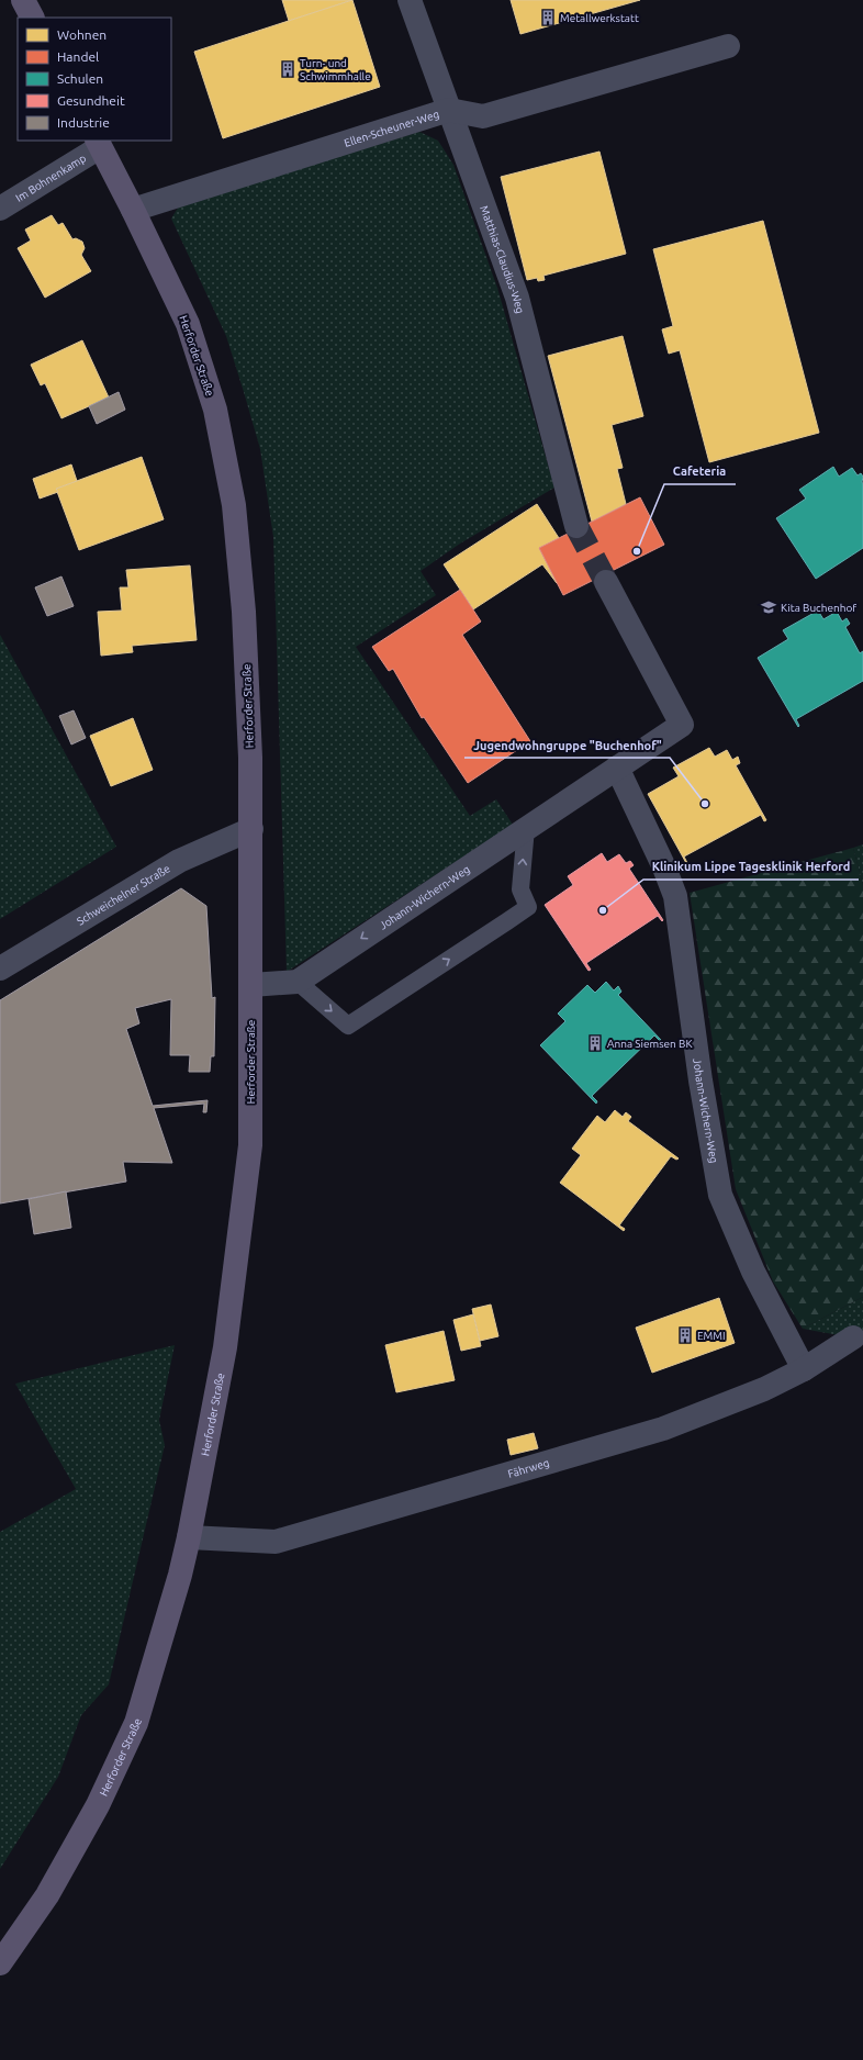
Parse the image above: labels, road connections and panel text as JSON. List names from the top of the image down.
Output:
{
  "streets": {
    "main road": ["Herforder Straße"],
    "street": [
      "Ellen-Scheuner-Weg",
      "Im Bohnenkamp",
      "Matthias-Claudius-Weg",
      "Schweichelner Straße",
      "Johann-Wichern-Weg",
      "Fährweg"
    ]
  },
  "crossings": [
    ["Ellen-Scheuner-Weg", "Matthias-Claudius-Weg"],
    ["Ellen-Scheuner-Weg", "Herforder Straße"],
    ["Im Bohnenkamp", "Herforder Straße"],
    ["Herforder Straße", "Schweichelner Straße"],
    ["Herforder Straße", "Fährweg"],
    ["Johann-Wichern-Weg", "Fährweg"]
  ],
  "places": {
    "building": [
      "Metallwerkstatt",
      "Turn- und Schwimmhalle",
      "Anna Siemsen BK",
      "EMMI"
    ],
    "other": ["Cafeteria", "Jugendwohngruppe \"Buchenhof\"", "Klinikum Lippe Tagesklinik Herford"],
    "school or university": ["Kita Buchenhof"]
  },
  "legend": [
    "Wohnen",
    "Handel",
    "Schulen",
    "Gesundheit",
    "Industrie"
  ]
}
